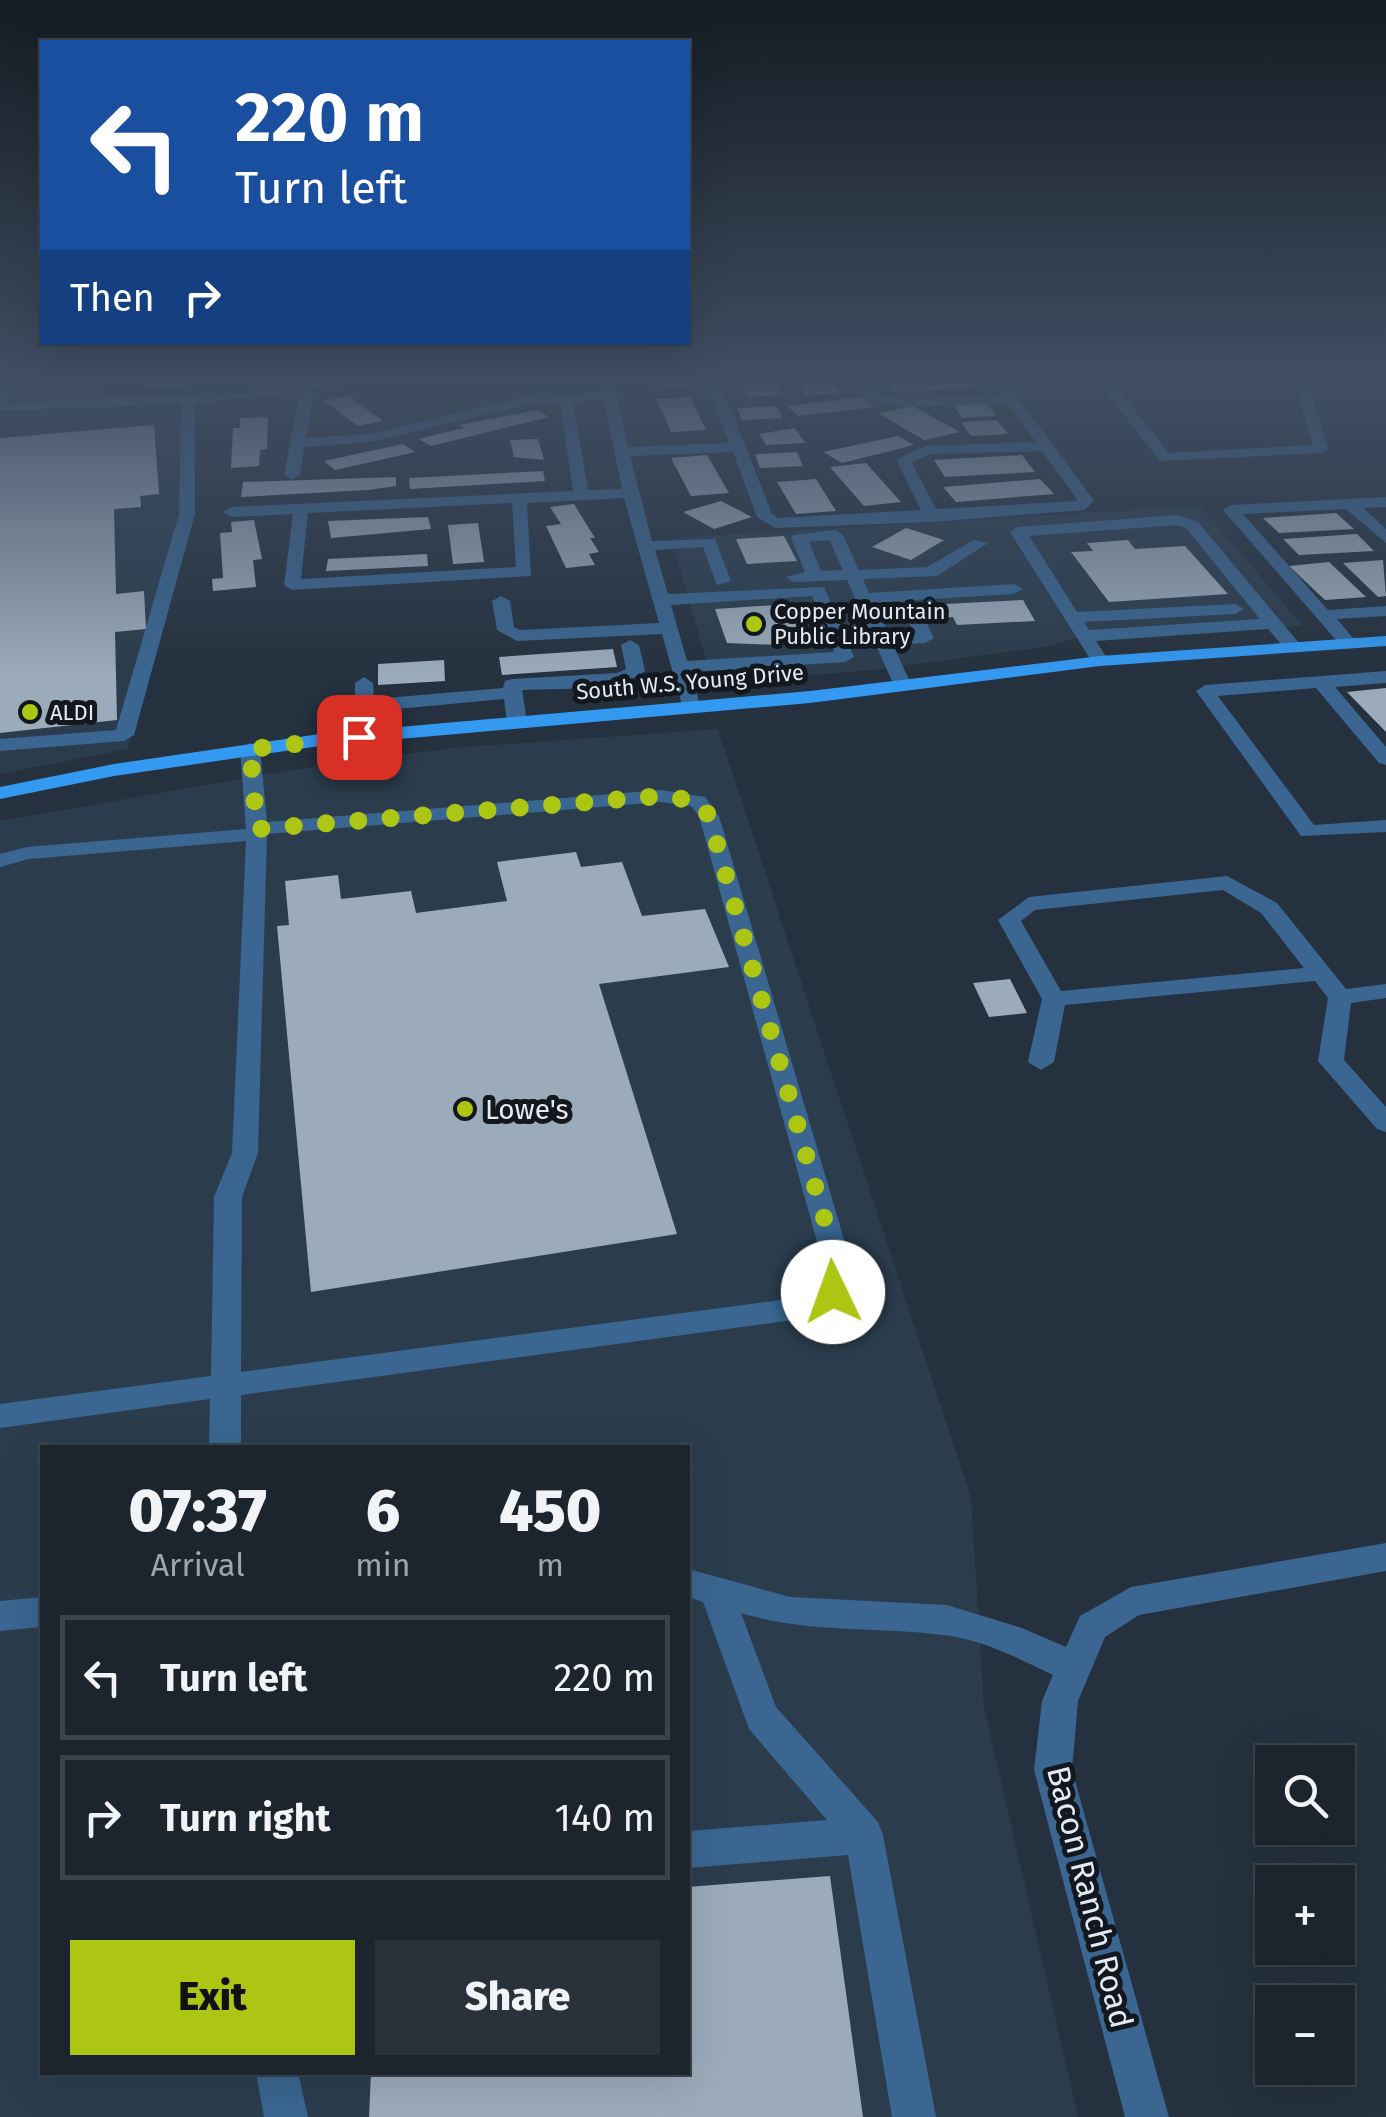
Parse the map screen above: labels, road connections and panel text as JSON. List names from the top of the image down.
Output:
{
  "streets": {
    "main road": ["South W.S. Young Drive"],
    "street": ["Bacon Ranch Road"]
  },
  "places": ["Copper Mountain Public Library", "ALDI", "Lowe's"],
  "page": {
    "turn": ["220 m", "Turn left"],
    "then": "Then",
    "eta": [
      "07:37",
      "Arrival",
      "6",
      "min",
      "450",
      "m"
    ],
    "list": [
      {
        "name": "Turn left",
        "value": "220 m"
      },
      {
        "name": "Turn right",
        "value": "140 m"
      }
    ],
    "map_buttons": ["+", "−"],
    "buttons": ["Exit", "Share"]
  }
}
